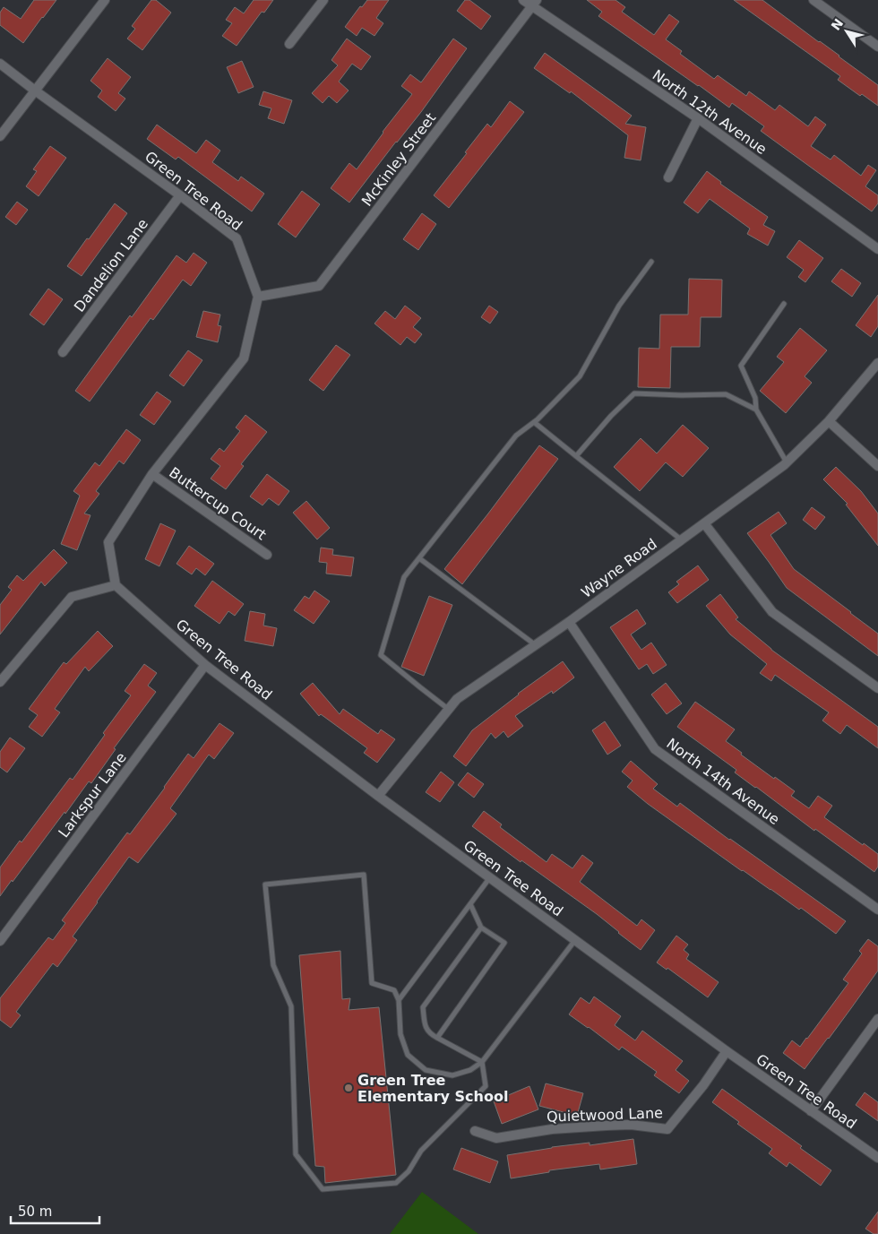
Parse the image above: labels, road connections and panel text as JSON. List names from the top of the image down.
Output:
{
  "streets": {
    "street": [
      "North 12th Avenue",
      "McKinley Street",
      "Green Tree Road",
      "Dandelion Lane",
      "Buttercup Court",
      "Wayne Road",
      "North 14th Avenue",
      "Larkspur Lane",
      "Quietwood Lane"
    ]
  },
  "crossings": [
    ["North 12th Avenue", "McKinley Street"],
    ["McKinley Street", "Green Tree Road"],
    ["Green Tree Road", "Dandelion Lane"],
    ["Green Tree Road", "Wayne Road"],
    ["Green Tree Road", "Larkspur Lane"],
    ["Green Tree Road", "Quietwood Lane"],
    ["Wayne Road", "North 14th Avenue"]
  ],
  "places": ["Green Tree Elementary School"],
  "scale_bar": "50 m",
  "north": "top left"
}
